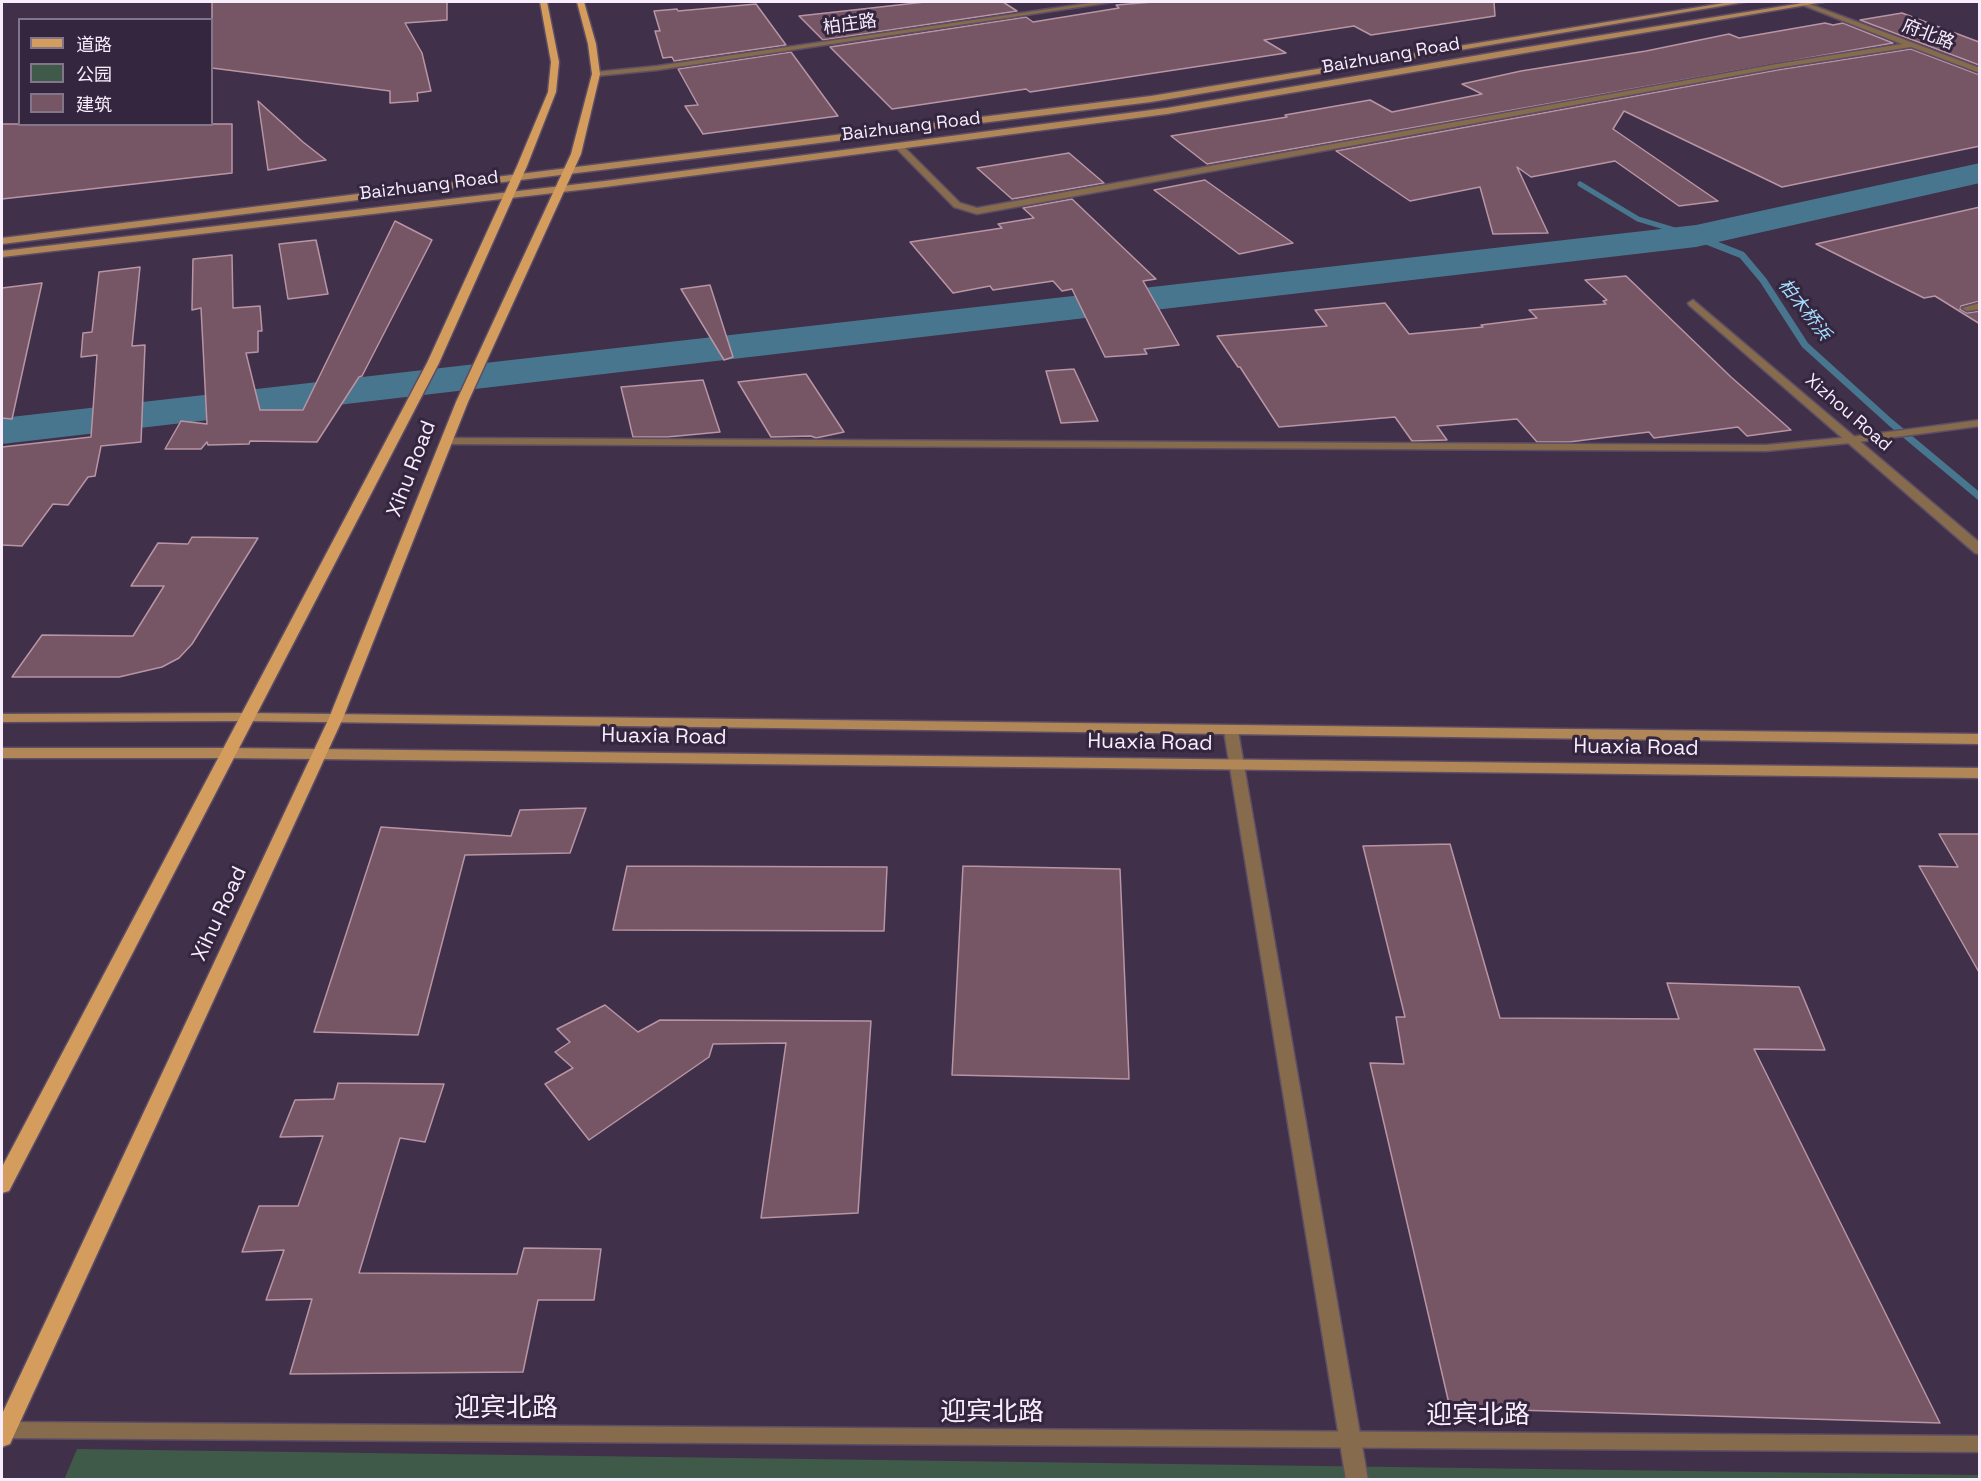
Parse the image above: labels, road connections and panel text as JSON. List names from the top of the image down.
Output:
{
  "streets": {
    "main road": ["Xihu Road"],
    "street": [
      "柏庄路",
      "府北路",
      "Baizhuang Road",
      "Xizhou Road",
      "Huaxia Road"
    ],
    "lane": ["迎宾北路"]
  },
  "crossings": [
    ["府北路", "Baizhuang Road"],
    ["Baizhuang Road", "Xihu Road"],
    ["Xihu Road", "Huaxia Road"],
    ["Xihu Road", "迎宾北路"]
  ],
  "water": ["柏木桥浜"],
  "legend": ["道路", "公园", "建筑"]
}
